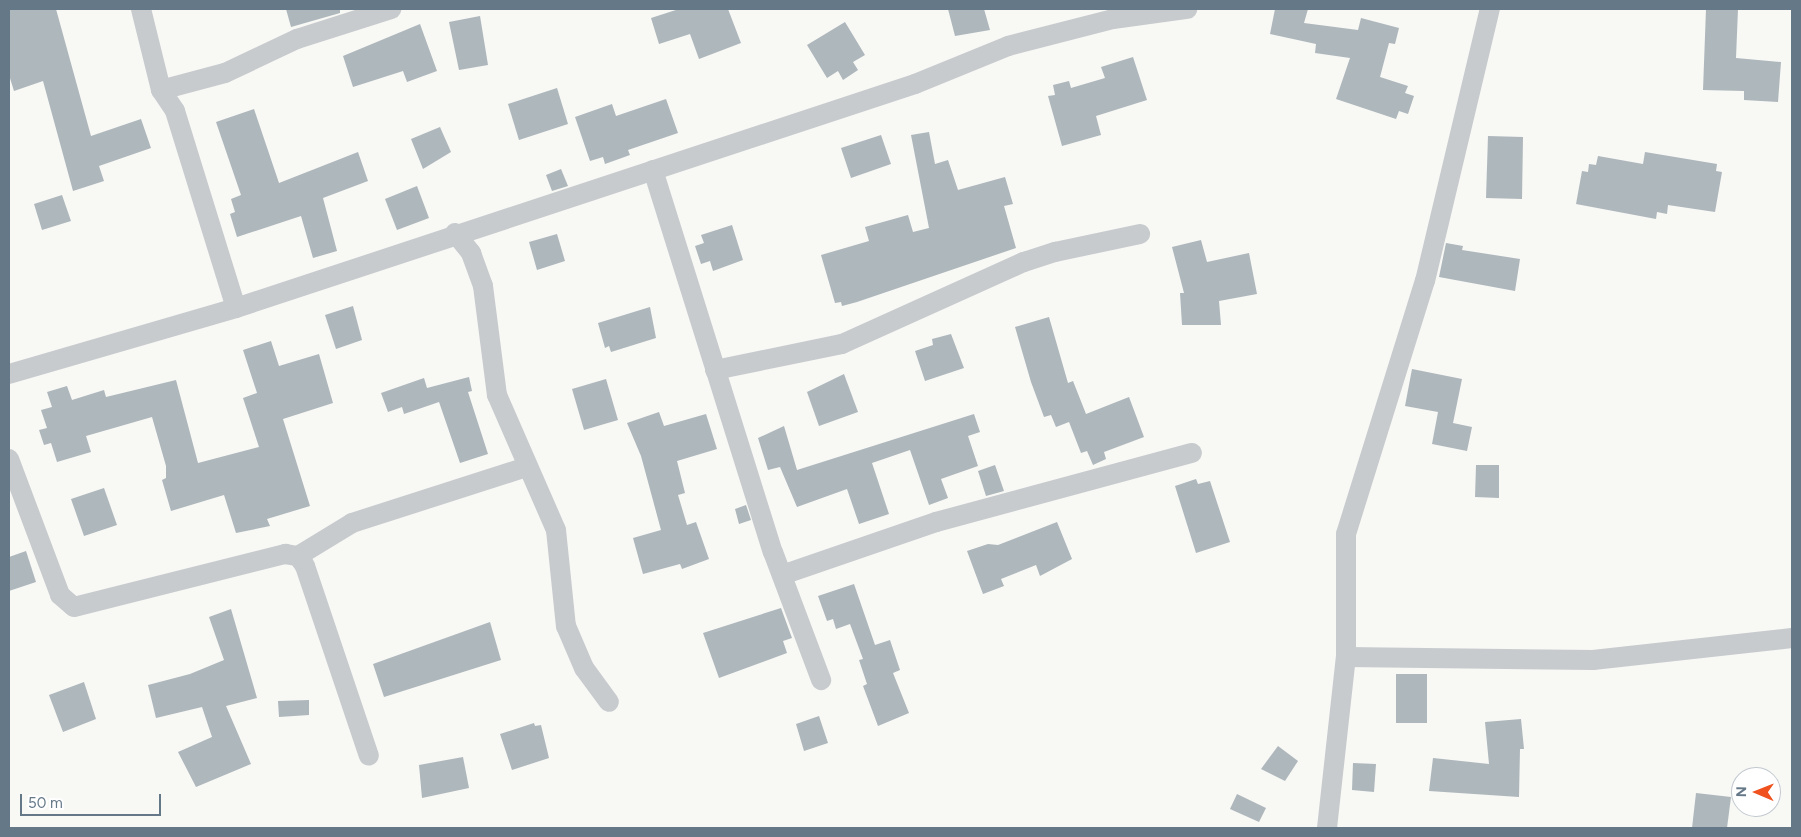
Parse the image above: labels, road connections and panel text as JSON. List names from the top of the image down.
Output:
{
  "scale_bar": "50 m",
  "north": "left"
}
